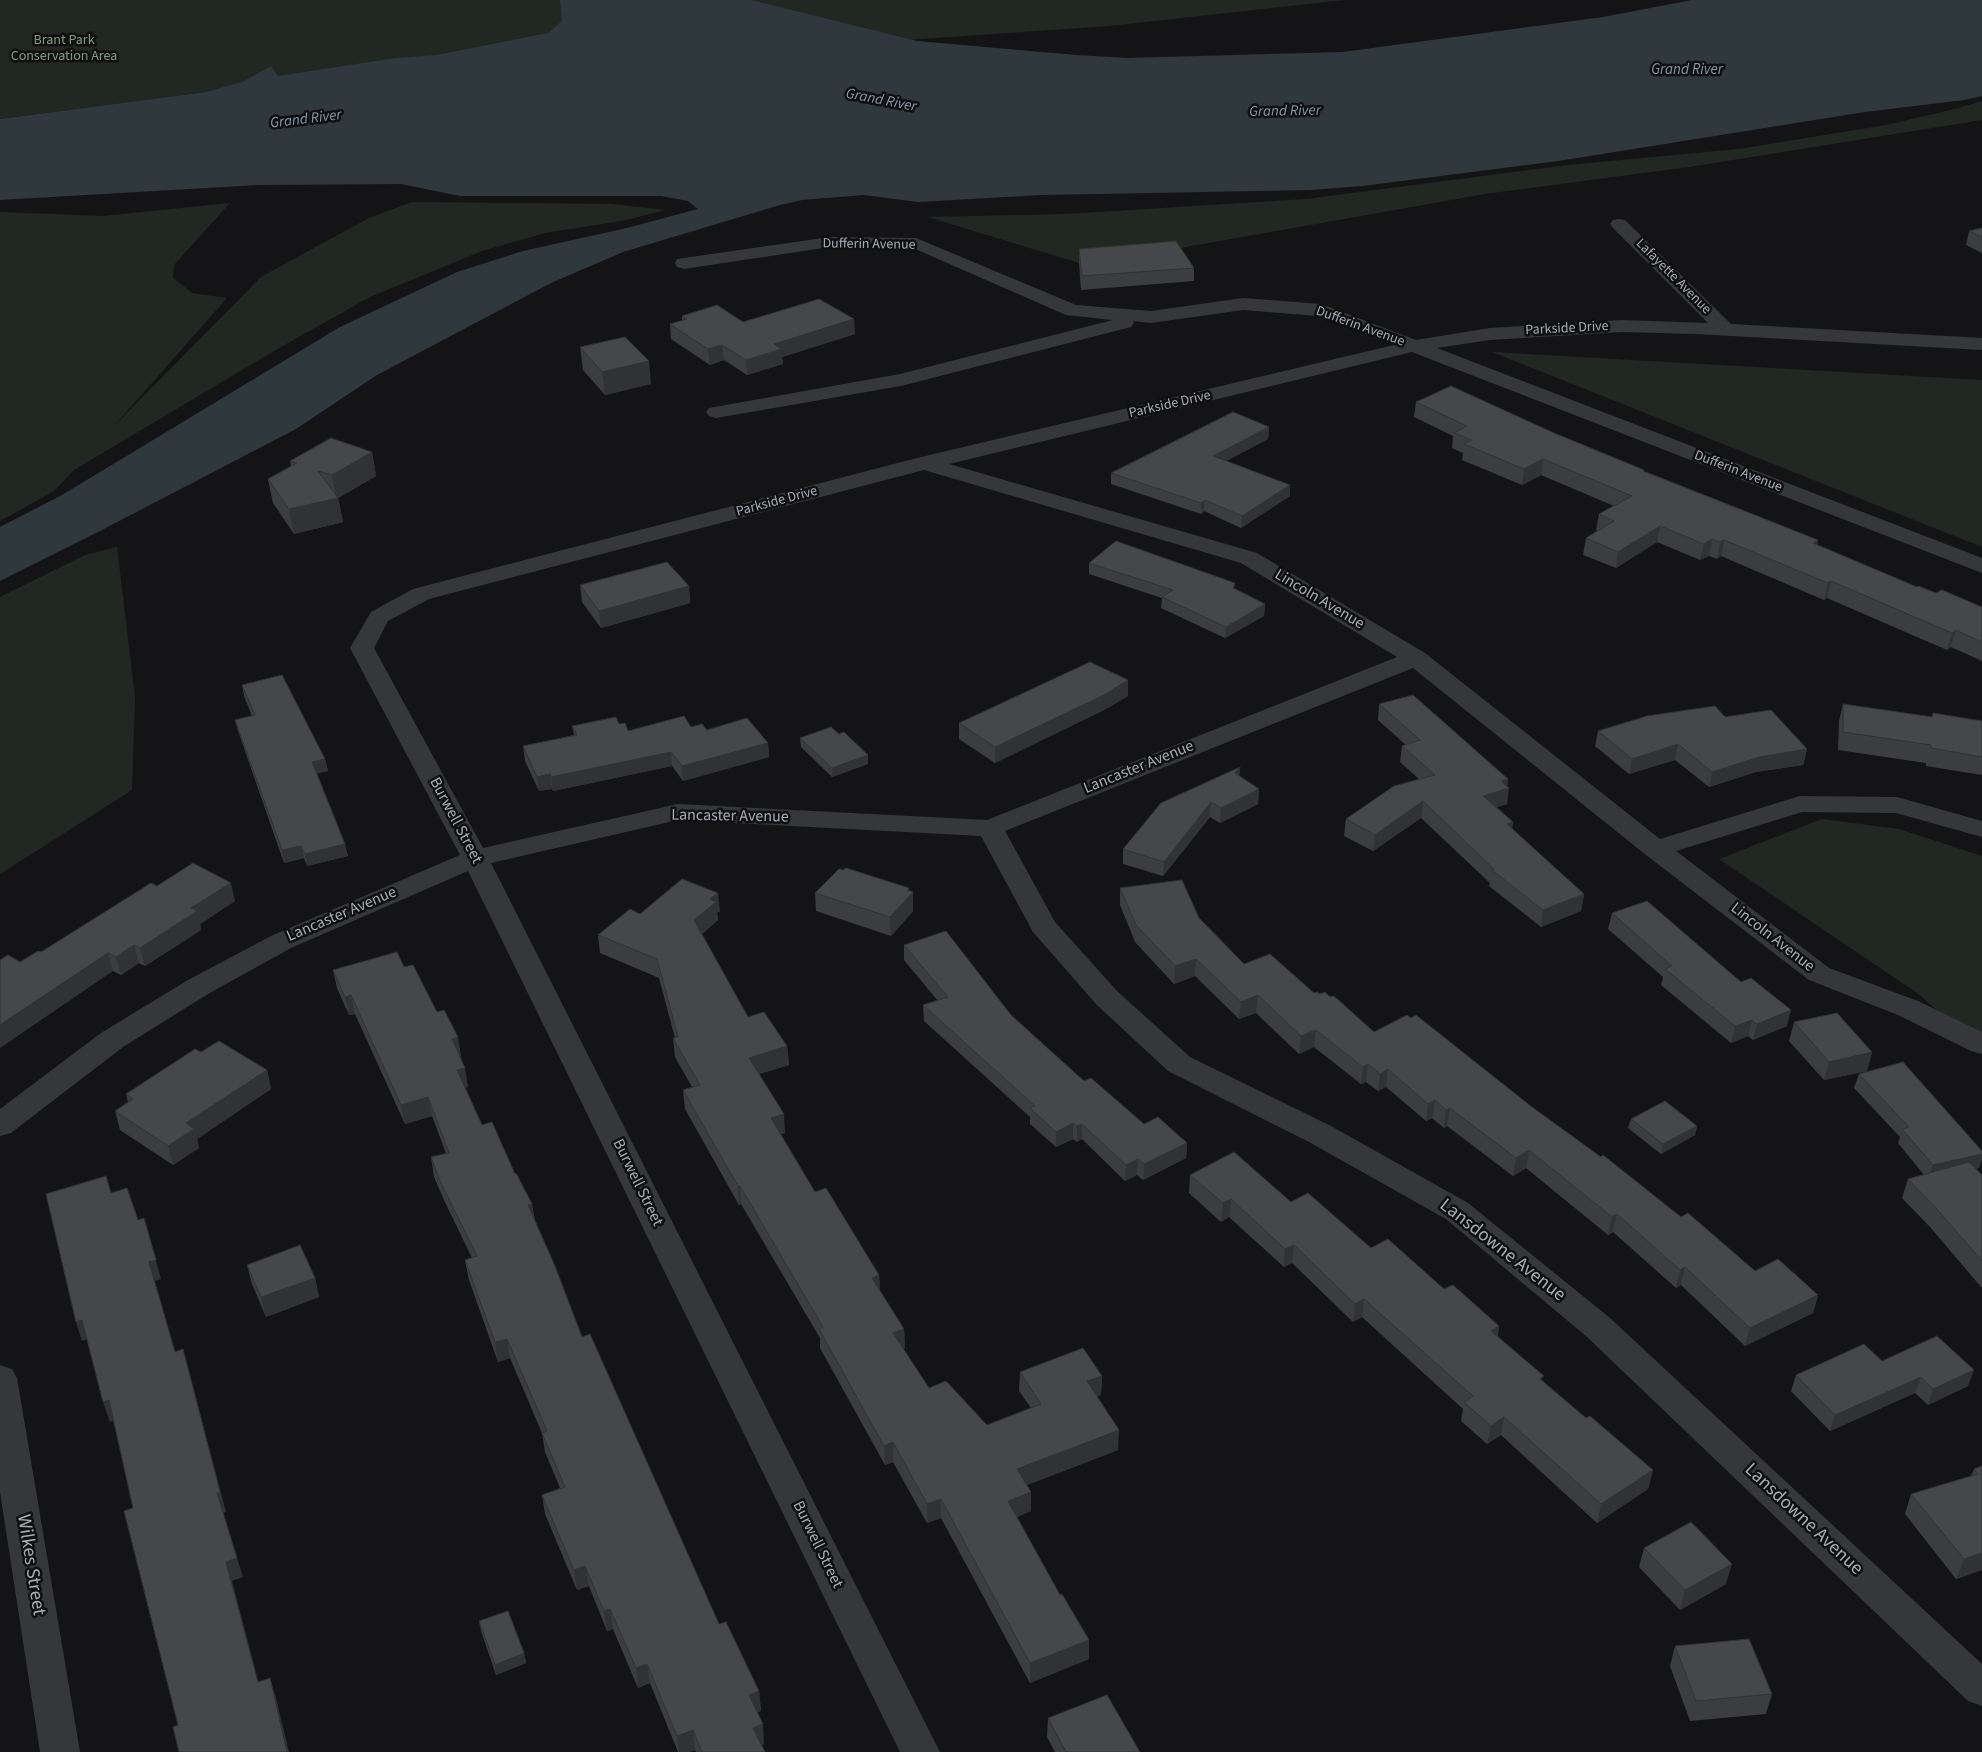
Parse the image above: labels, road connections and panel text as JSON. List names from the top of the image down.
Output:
{
  "streets": {
    "street": [
      "Dufferin Avenue",
      "Lafayette Avenue",
      "Parkside Drive",
      "Lincoln Avenue",
      "Lancaster Avenue",
      "Burwell Street",
      "Lansdowne Avenue",
      "Wilkes Street"
    ]
  },
  "crossings": [
    ["Dufferin Avenue", "Parkside Drive"],
    ["Lafayette Avenue", "Parkside Drive"],
    ["Parkside Drive", "Lincoln Avenue"],
    ["Parkside Drive", "Burwell Street"],
    ["Lincoln Avenue", "Lancaster Avenue"],
    ["Lancaster Avenue", "Burwell Street"],
    ["Lancaster Avenue", "Lansdowne Avenue"]
  ],
  "water": ["Grand River"],
  "parks": ["Brant Park Conservation Area"]
}
